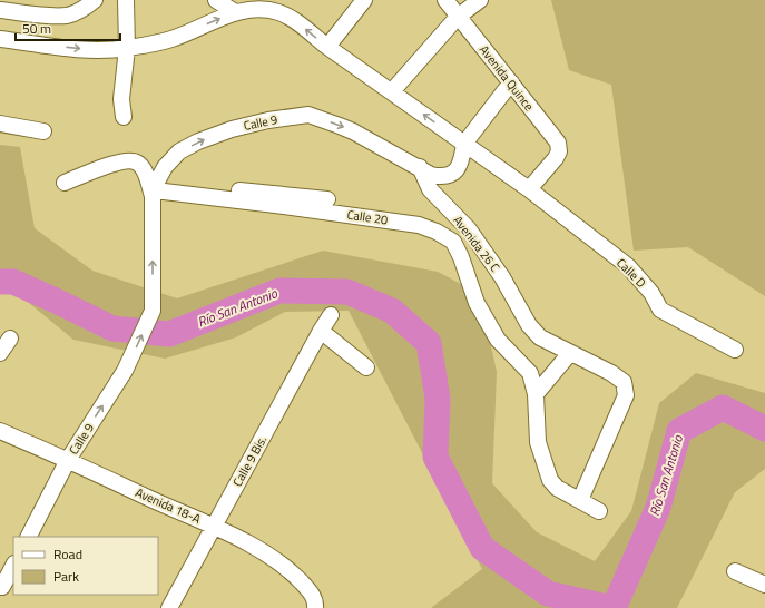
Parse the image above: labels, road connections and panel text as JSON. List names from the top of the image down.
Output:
{
  "streets": {
    "street": [
      "Avenida Quince",
      "Calle 9",
      "Calle 20",
      "Avenida 26 C",
      "Calle D",
      "Calle 9 Bis.",
      "Avenida 18-A"
    ]
  },
  "crossings": [
    ["Avenida Quince", "Calle D"],
    ["Calle 9", "Calle 20"],
    ["Calle 9", "Avenida 26 C"],
    ["Calle 9", "Calle D"],
    ["Calle 9", "Avenida 18-A"],
    ["Calle 20", "Avenida 26 C"],
    ["Calle 9 Bis.", "Avenida 18-A"]
  ],
  "water": ["Río San Antonio"],
  "legend": ["Road", "Park"],
  "scale_bar": "50 m"
}
